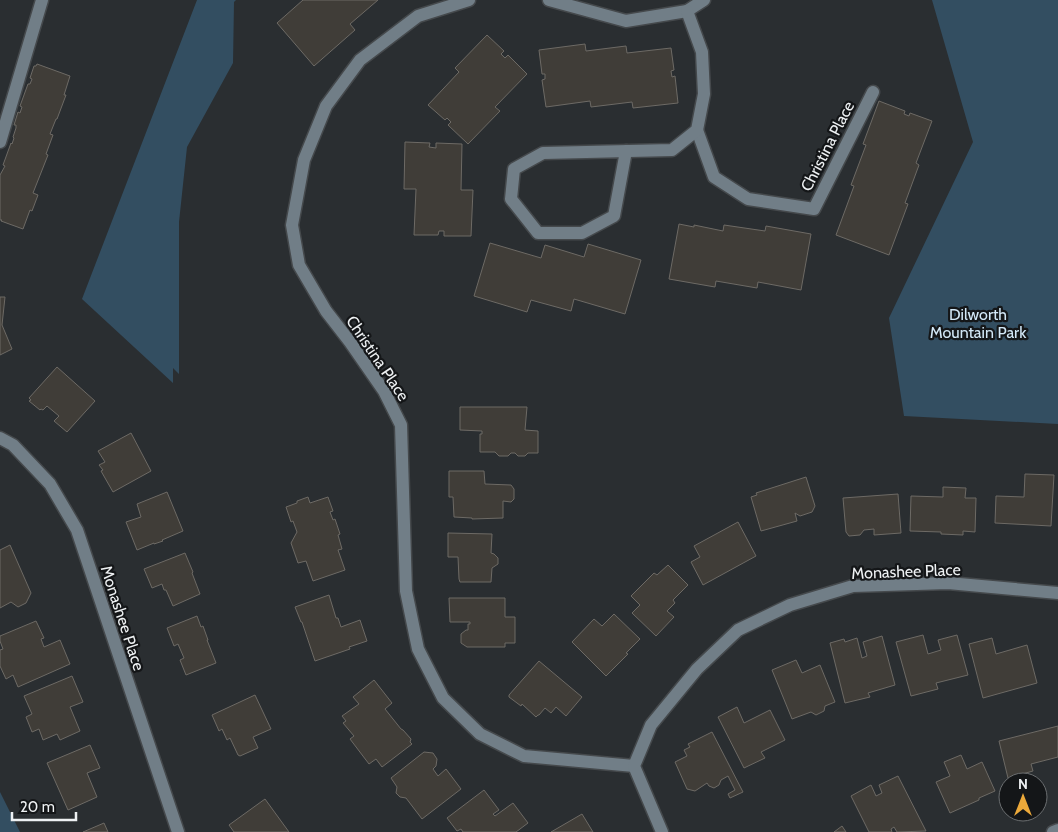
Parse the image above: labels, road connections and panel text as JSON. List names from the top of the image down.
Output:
{
  "streets": {
    "street": ["Christina Place", "Monashee Place"]
  },
  "crossings": [
    ["Christina Place", "Monashee Place"]
  ],
  "parks": ["Dilworth Mountain Park"],
  "scale_bar": "20 m",
  "north": "top"
}
